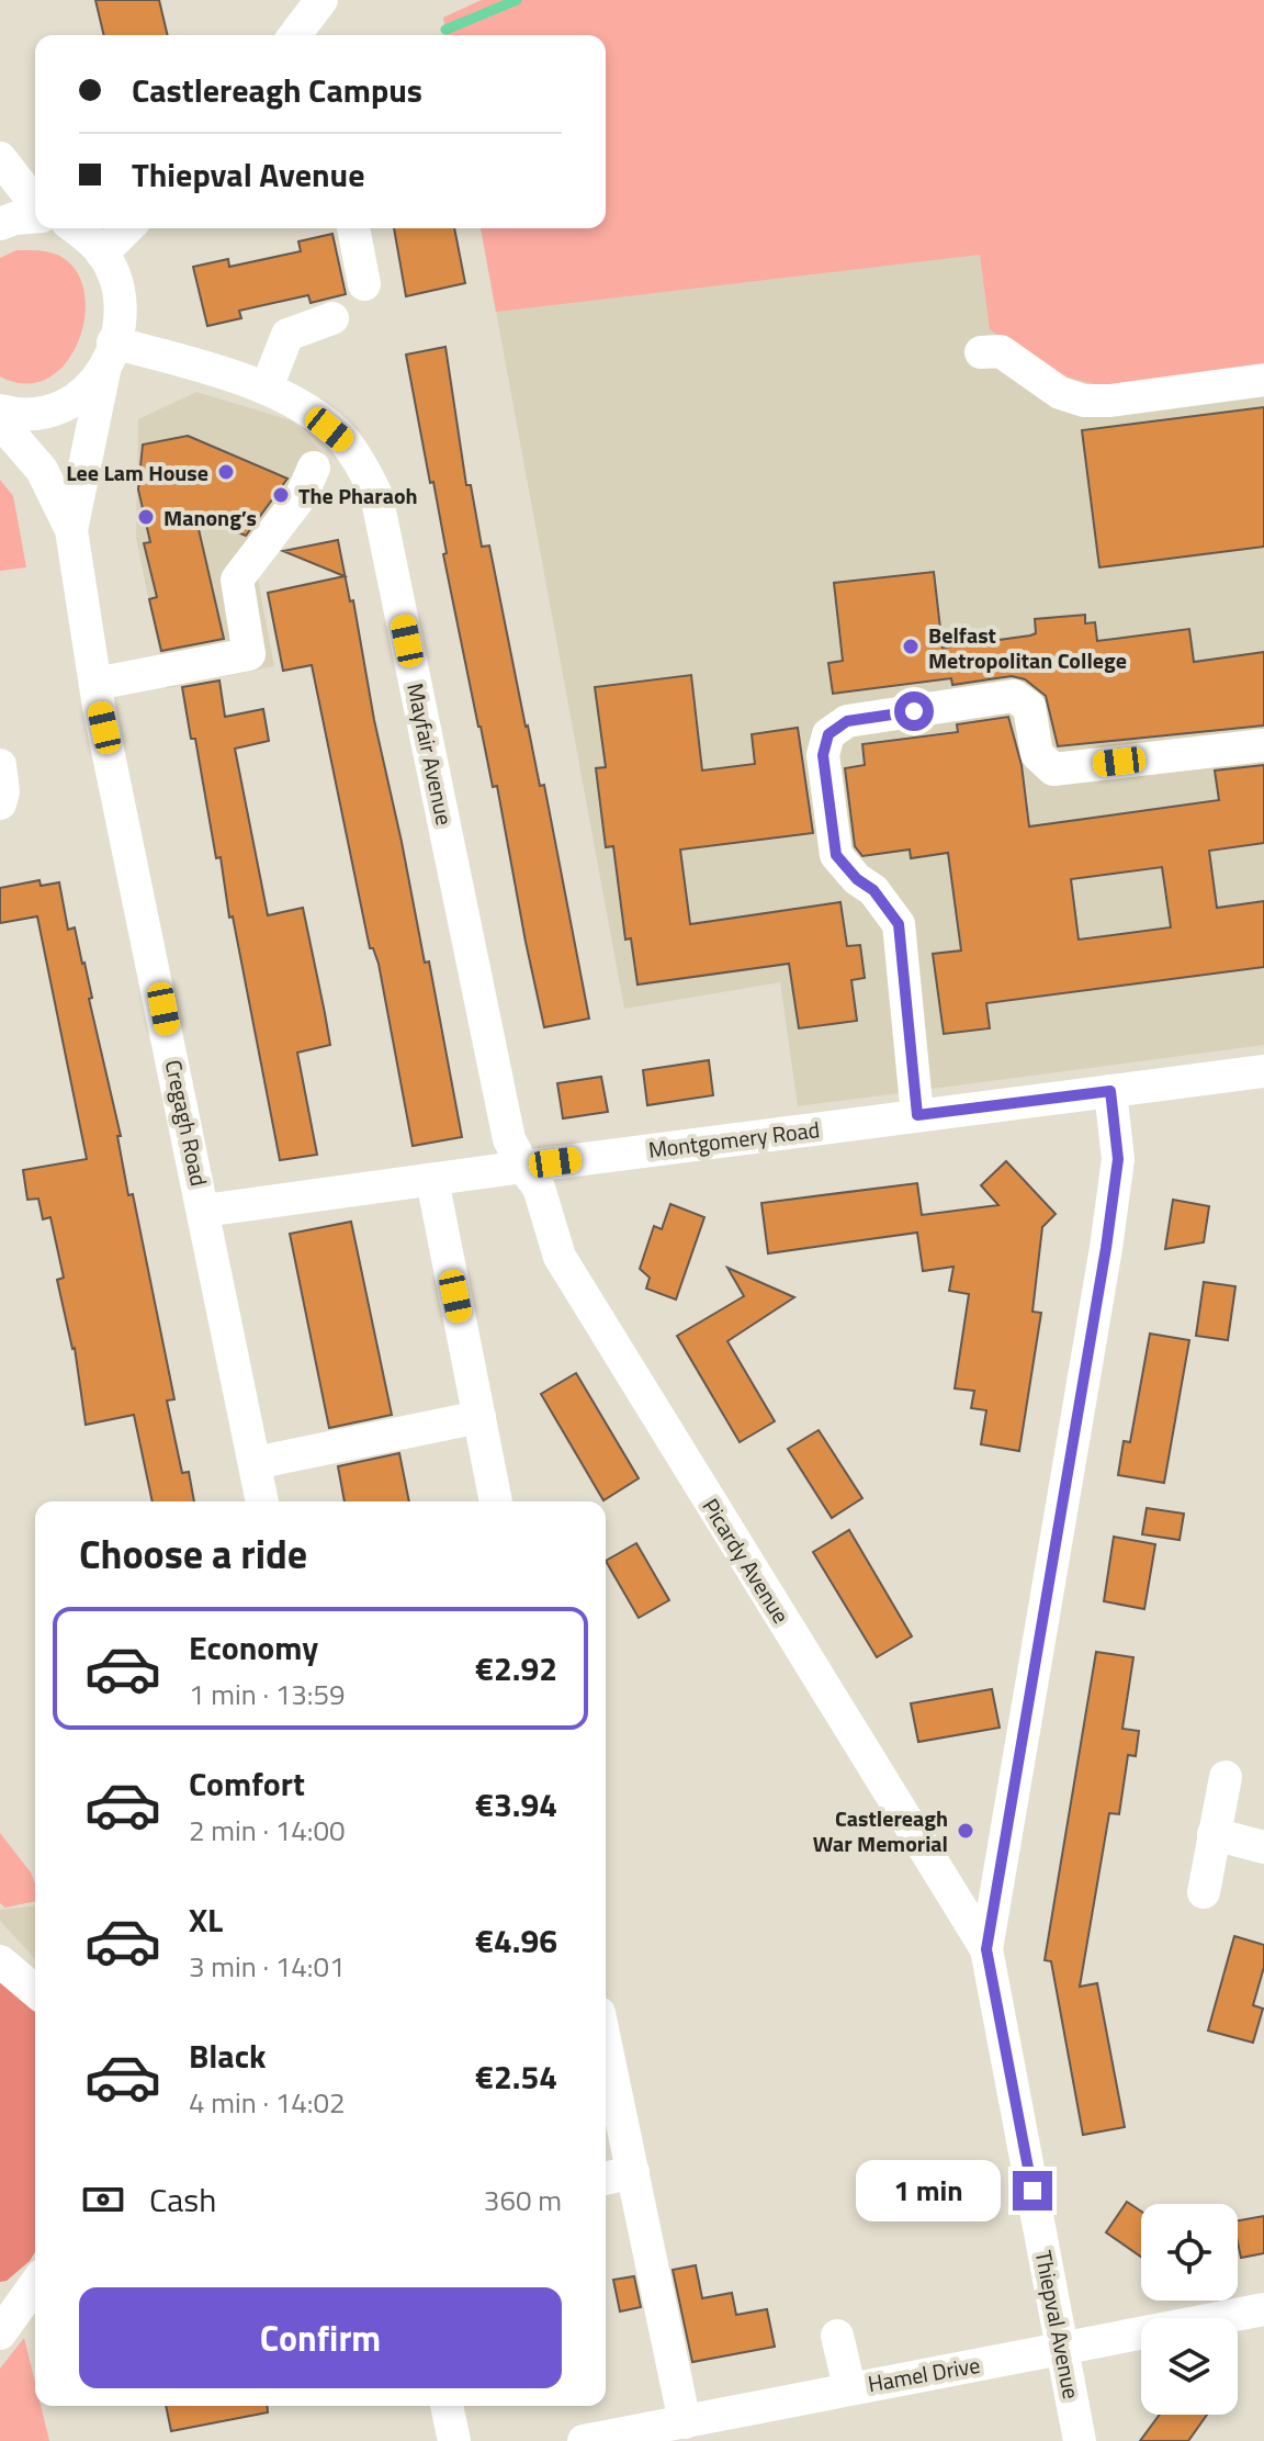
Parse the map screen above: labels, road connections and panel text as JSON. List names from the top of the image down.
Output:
{
  "streets": {
    "street": [
      "Mayfair Avenue",
      "Cregagh Road",
      "Montgomery Road",
      "Picardy Avenue",
      "Thiepval Avenue",
      "Hamel Drive"
    ]
  },
  "crossings": [
    ["Mayfair Avenue", "Cregagh Road"],
    ["Mayfair Avenue", "Montgomery Road"],
    ["Mayfair Avenue", "Picardy Avenue"],
    ["Cregagh Road", "Montgomery Road"],
    ["Montgomery Road", "Picardy Avenue"],
    ["Picardy Avenue", "Thiepval Avenue"],
    ["Thiepval Avenue", "Hamel Drive"]
  ],
  "places": [
    "Lee Lam House",
    "The Pharaoh",
    "Manong’s",
    "Belfast Metropolitan College",
    "Castlereagh War Memorial"
  ],
  "page": {
    "banner": ["Castlereagh Campus", "Thiepval Avenue"],
    "heading": "Choose a ride",
    "list": [
      {
        "name": "Economy",
        "note": "1 min · 13:59",
        "value": "€2.92"
      },
      {
        "name": "Comfort",
        "note": "2 min · 14:00",
        "value": "€3.94"
      },
      {
        "name": "XL",
        "note": "3 min · 14:01",
        "value": "€4.96"
      },
      {
        "name": "Black",
        "note": "4 min · 14:02",
        "value": "€2.54"
      }
    ],
    "pay": ["Cash", "360 m"],
    "bubble": "1 min",
    "buttons": "Confirm"
  }
}
